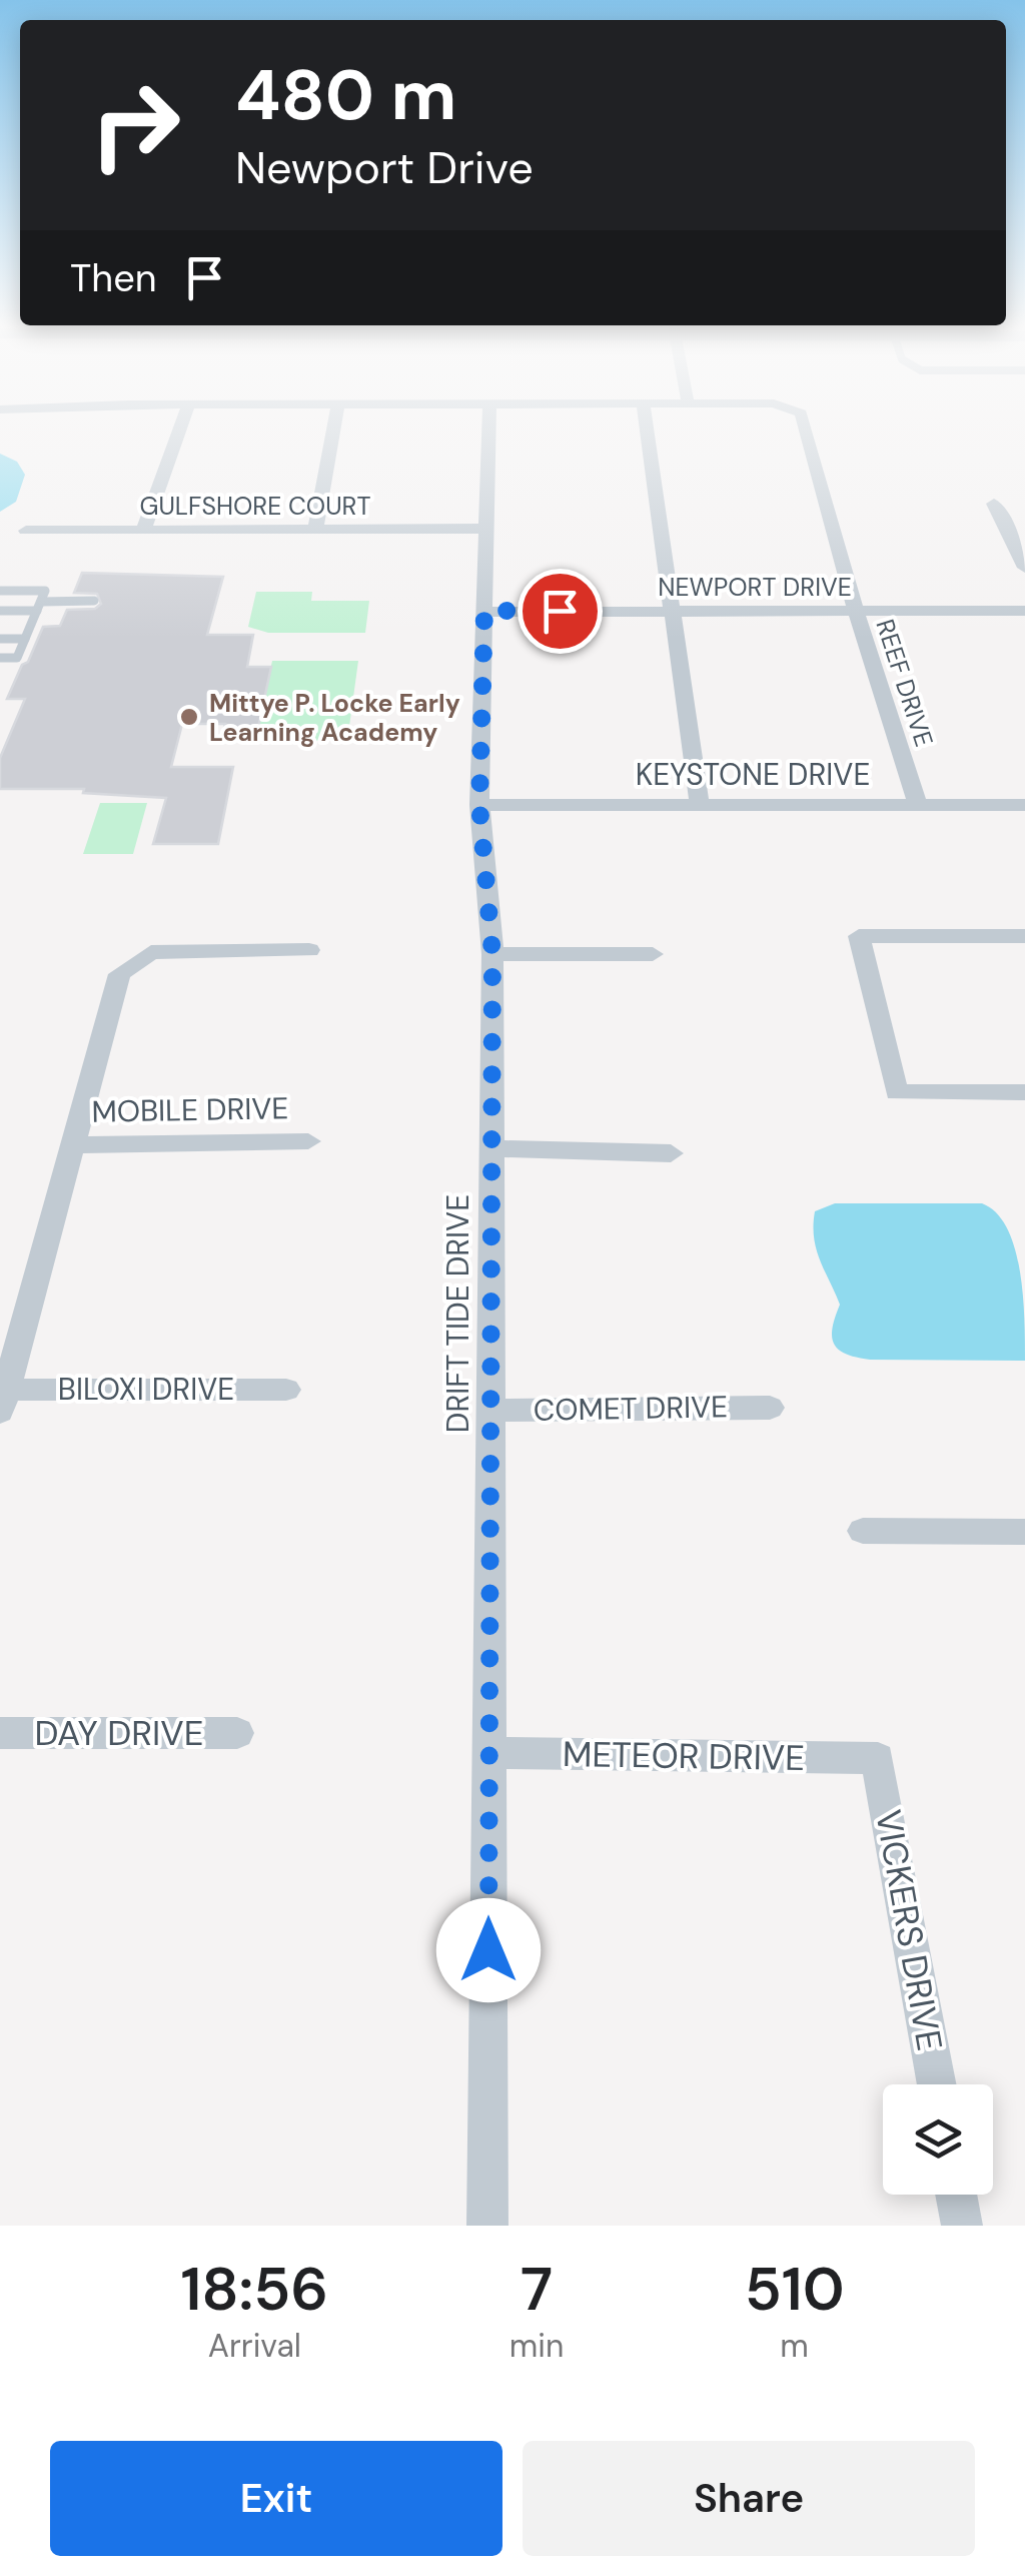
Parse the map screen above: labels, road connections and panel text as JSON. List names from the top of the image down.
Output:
{
  "streets": {
    "street": [
      "GULFSHORE COURT",
      "NEWPORT DRIVE",
      "REEF DRIVE",
      "KEYSTONE DRIVE",
      "MOBILE DRIVE",
      "DRIFT TIDE DRIVE",
      "BILOXI DRIVE",
      "COMET DRIVE",
      "DAY DRIVE",
      "METEOR DRIVE",
      "VICKERS DRIVE"
    ]
  },
  "crossings": [
    ["GULFSHORE COURT", "DRIFT TIDE DRIVE"],
    ["NEWPORT DRIVE", "REEF DRIVE"],
    ["NEWPORT DRIVE", "DRIFT TIDE DRIVE"],
    ["REEF DRIVE", "KEYSTONE DRIVE"],
    ["KEYSTONE DRIVE", "DRIFT TIDE DRIVE"],
    ["DRIFT TIDE DRIVE", "COMET DRIVE"],
    ["DRIFT TIDE DRIVE", "METEOR DRIVE"],
    ["METEOR DRIVE", "VICKERS DRIVE"]
  ],
  "places": ["Mittye P. Locke Early Learning Academy"],
  "page": {
    "turn": ["480 m", "Newport Drive"],
    "then": "Then",
    "eta": [
      "18:56",
      "Arrival",
      "7",
      "min",
      "510",
      "m"
    ],
    "buttons": ["Exit", "Share"]
  }
}
